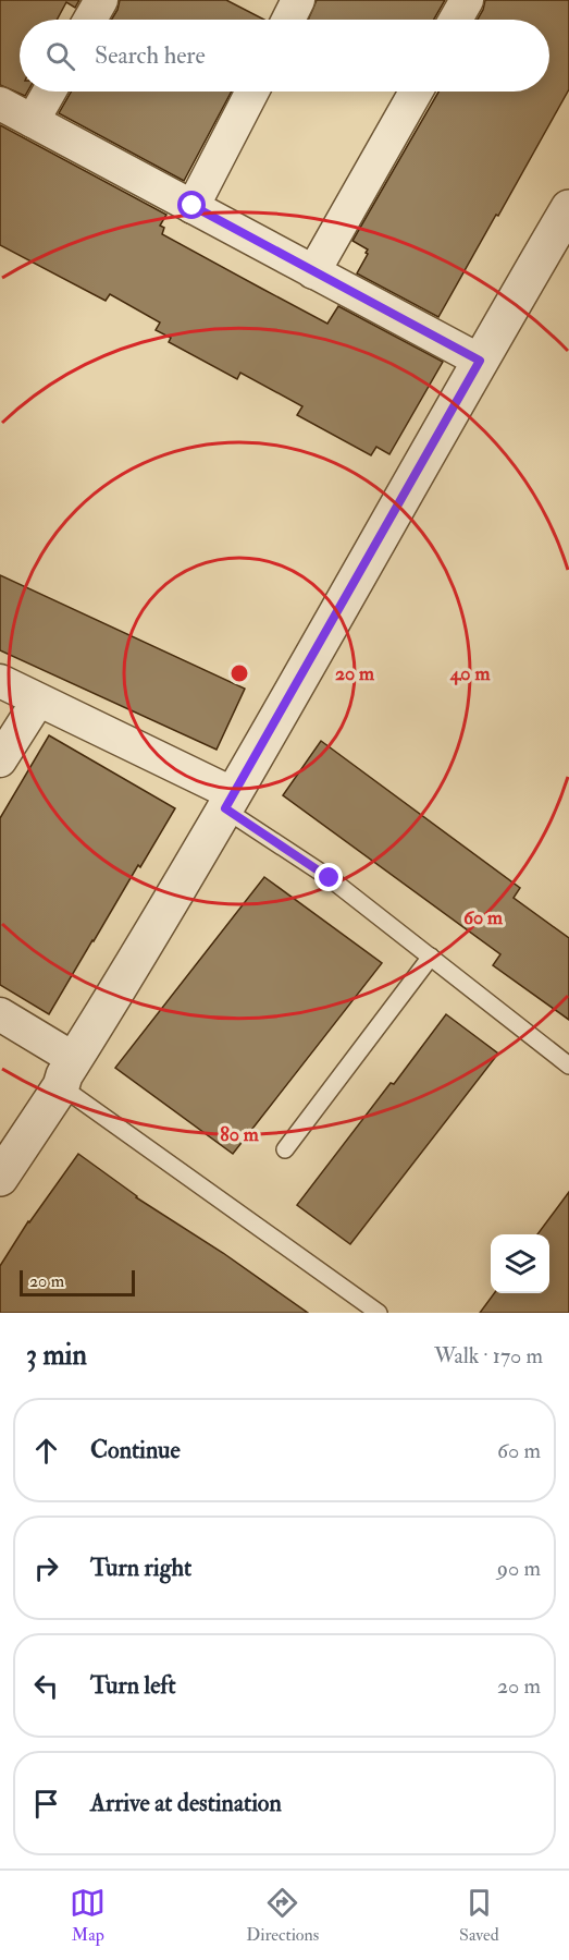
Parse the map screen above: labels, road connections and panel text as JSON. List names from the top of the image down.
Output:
{
  "scale_bar": "20 m",
  "page": {
    "search": "Search here",
    "scale": "20 m",
    "heading": ["3 min", "Walk · 170 m"],
    "list": [
      ["Continue", "60 m"],
      ["Turn right", "90 m"],
      ["Turn left", "20 m"],
      "Arrive at destination"
    ],
    "nav": ["Map", "Directions", "Saved"]
  },
  "rings": [
    "20 m",
    "40 m",
    "60 m",
    "80 m"
  ]
}
